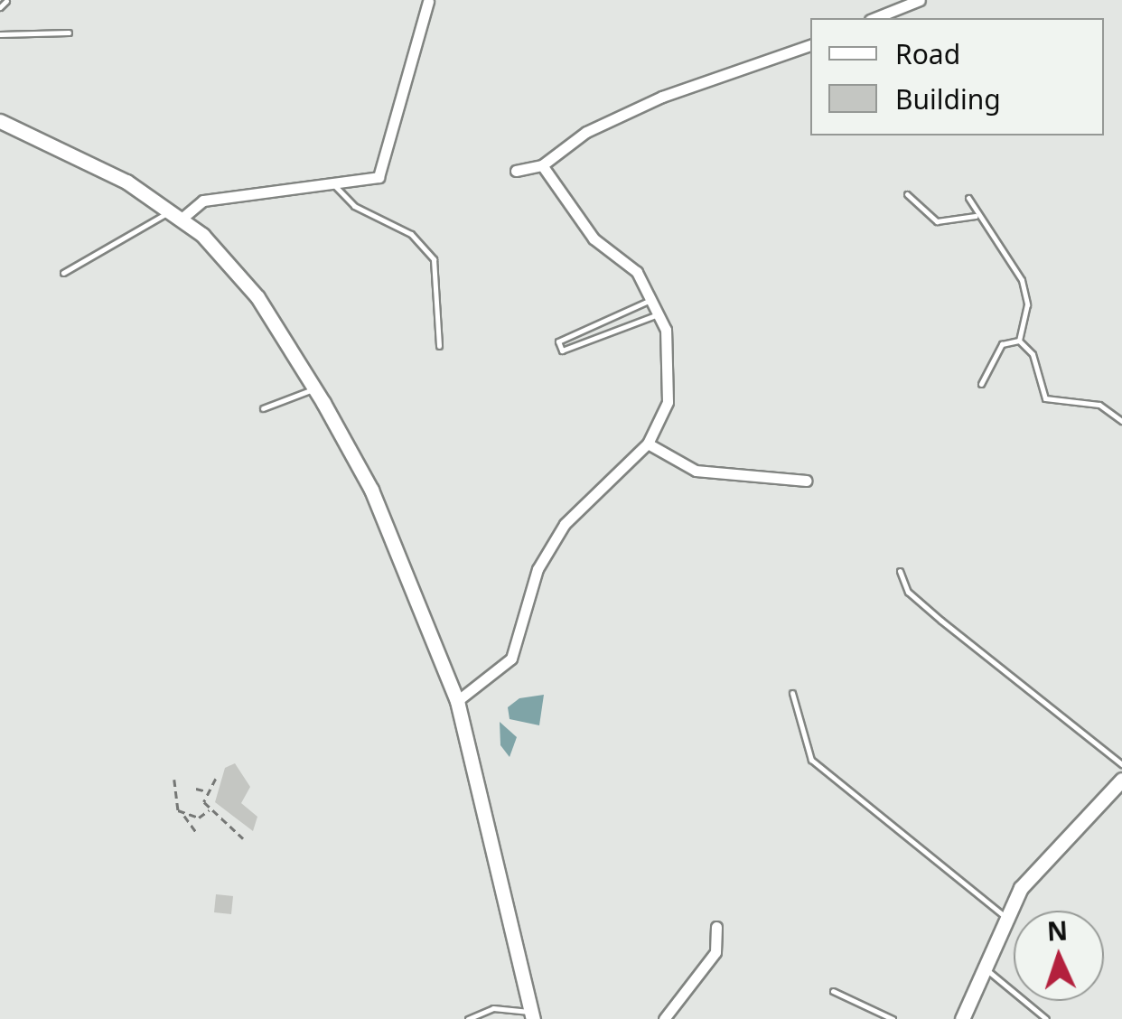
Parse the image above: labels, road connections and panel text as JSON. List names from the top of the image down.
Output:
{
  "legend": ["Road", "Building"],
  "north": "top"
}
